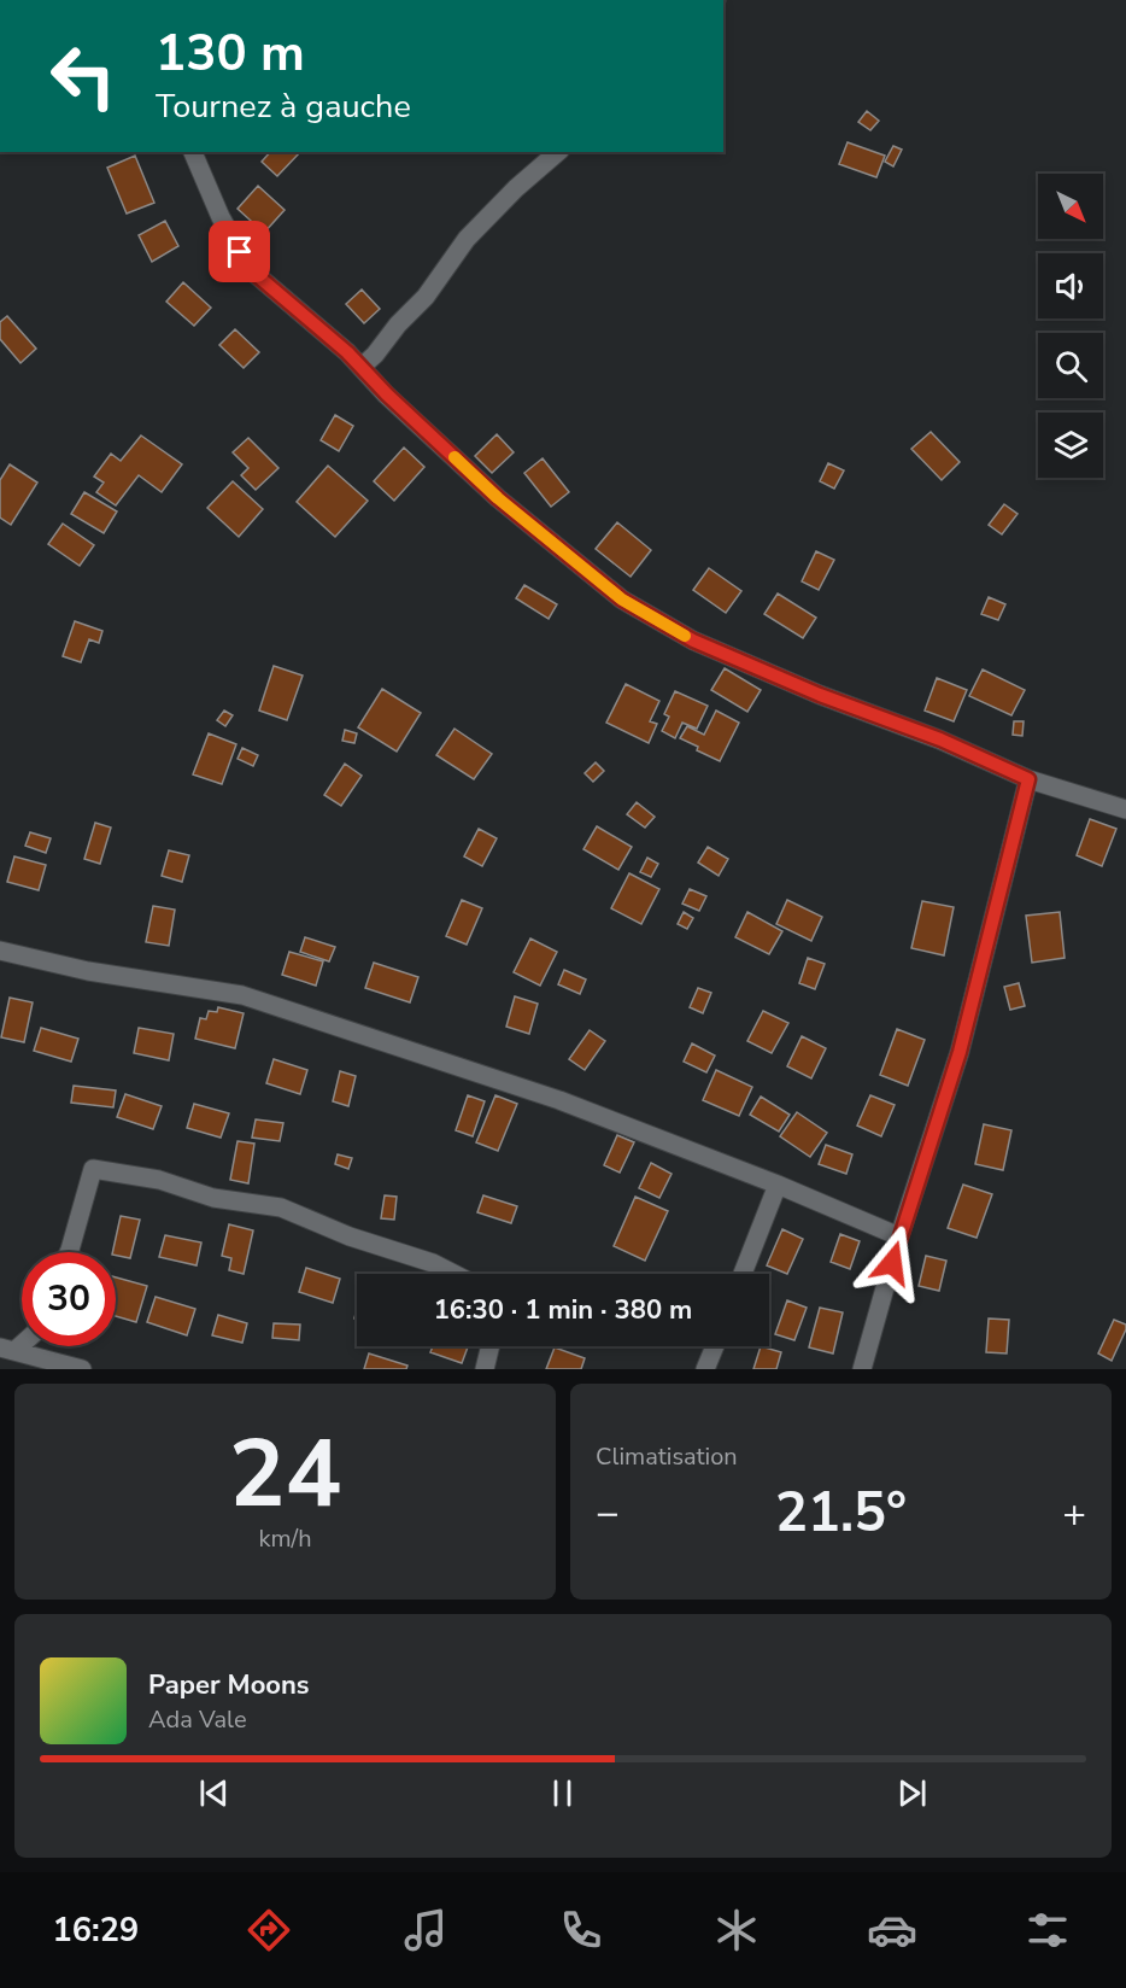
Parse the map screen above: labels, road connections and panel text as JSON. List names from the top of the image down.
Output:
{
  "north": "bottom right",
  "page": {
    "turn": ["130 m", "Tournez à gauche"],
    "limit": "30",
    "trip": "16:30 · 1 min · 380 m",
    "tile": [
      ["24", "km/h"],
      "Climatisation"
    ],
    "heat": ["−", "21.5°", "+"],
    "song": ["Paper Moons", "Ada Vale"],
    "tabs": "16:29"
  }
}
